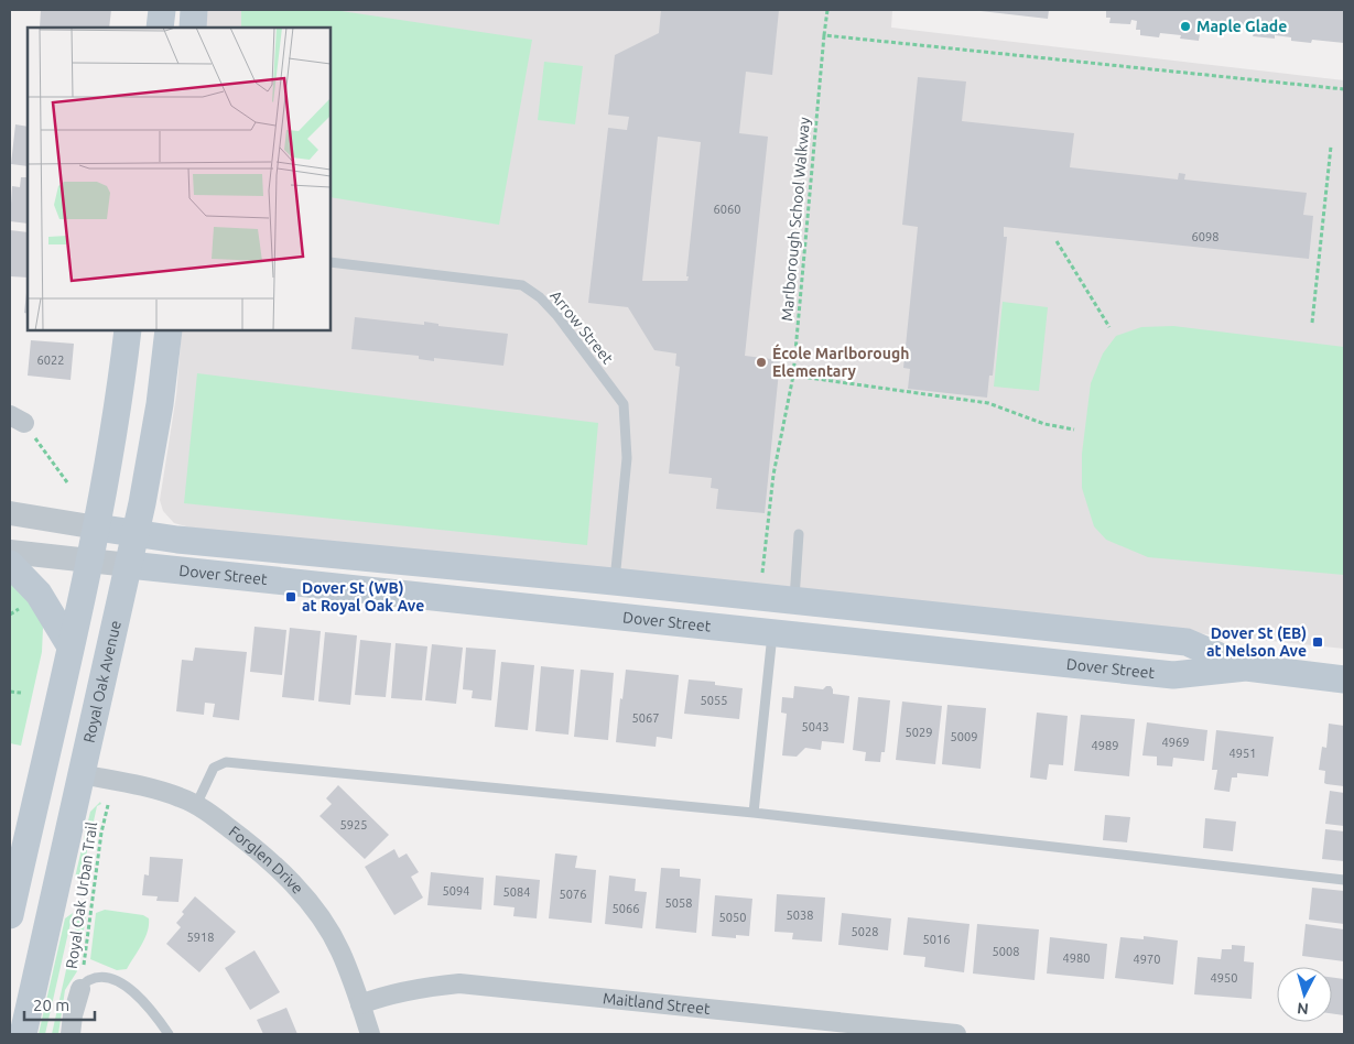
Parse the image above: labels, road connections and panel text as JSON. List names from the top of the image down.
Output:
{
  "streets": {
    "main road": ["Dover Street", "Royal Oak Avenue"],
    "street": ["Forglen Drive", "Maitland Street"],
    "lane": ["Arrow Street"],
    "path": ["Marlborough School Walkway", "Royal Oak Urban Trail"]
  },
  "crossings": [
    ["Arrow Street", "Dover Street"],
    ["Dover Street", "Royal Oak Avenue"],
    ["Royal Oak Avenue", "Forglen Drive"],
    ["Forglen Drive", "Maitland Street"]
  ],
  "places": {
    "other": ["Maple Glade", "École Marlborough Elementary"],
    "transit": ["Dover St (WB) at Royal Oak Ave", "Dover St (EB) at Nelson Ave"]
  },
  "house_numbers": [
    "6060",
    "6098",
    "6022",
    "5055",
    "5067",
    "5043",
    "5029",
    "5009",
    "4969",
    "4989",
    "4951",
    "5925",
    "5094",
    "5084",
    "5076",
    "5058",
    "5066",
    "5038",
    "5050",
    "5028",
    "5918",
    "5016",
    "5008",
    "4980",
    "4970",
    "4950"
  ],
  "scale_bar": "20 m",
  "north": "bottom"
}
